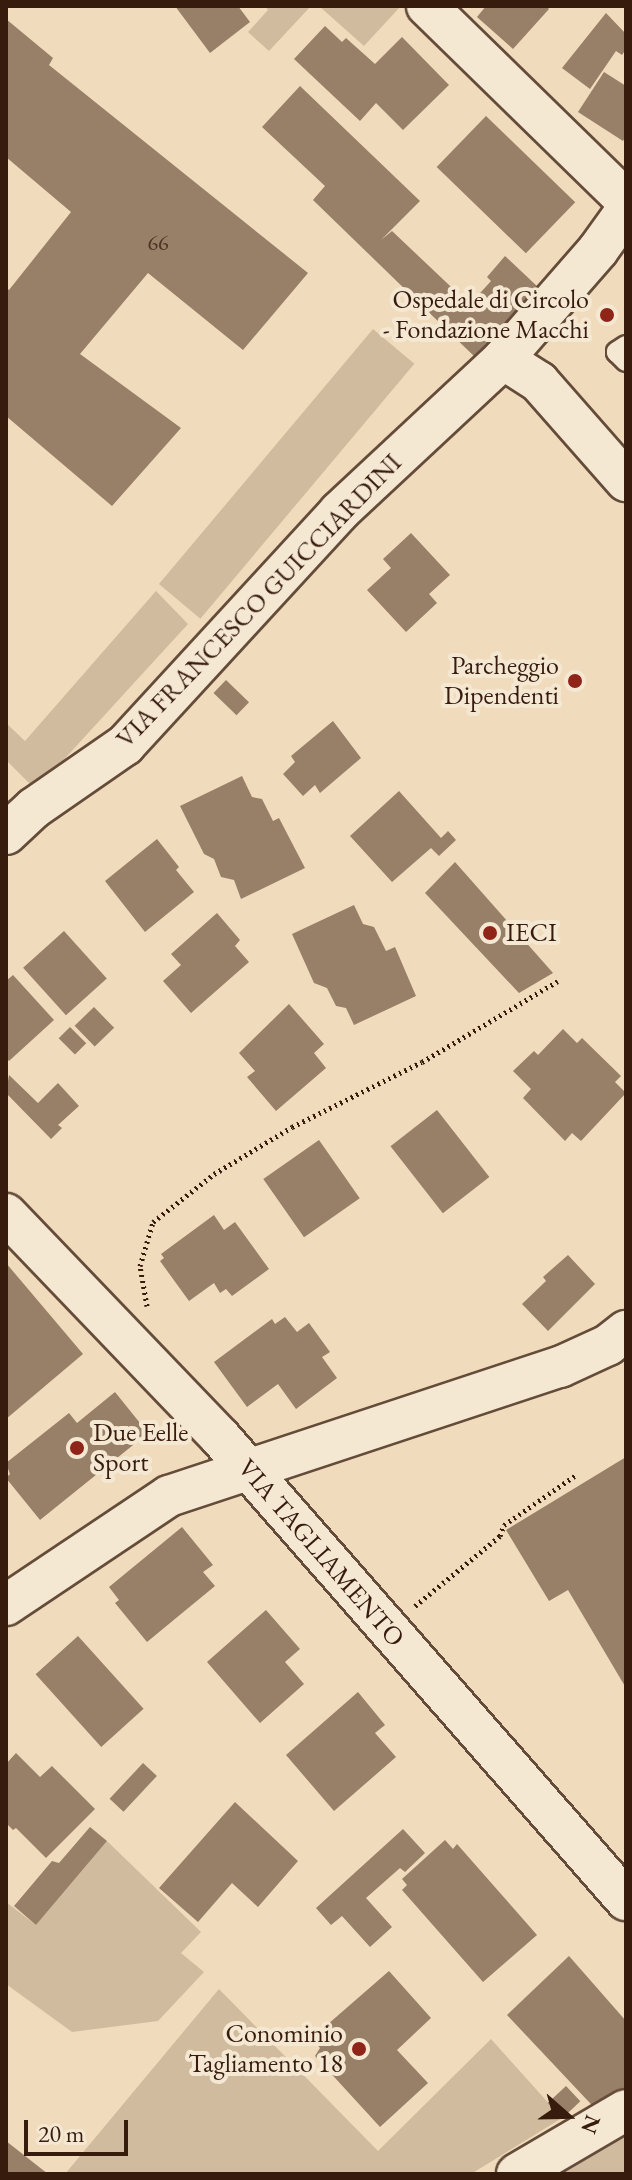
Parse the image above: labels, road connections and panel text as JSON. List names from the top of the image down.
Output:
{
  "streets": {
    "street": ["VIA FRANCESCO GUICCIARDINI", "VIA TAGLIAMENTO"]
  },
  "places": [
    "Ospedale di Circolo - Fondazione Macchi",
    "Parcheggio Dipendenti",
    "IECI",
    "Due Eelle Sport",
    "Conominio Tagliamento 18"
  ],
  "house_numbers": ["66"],
  "scale_bar": "20 m",
  "north": "right"
}
